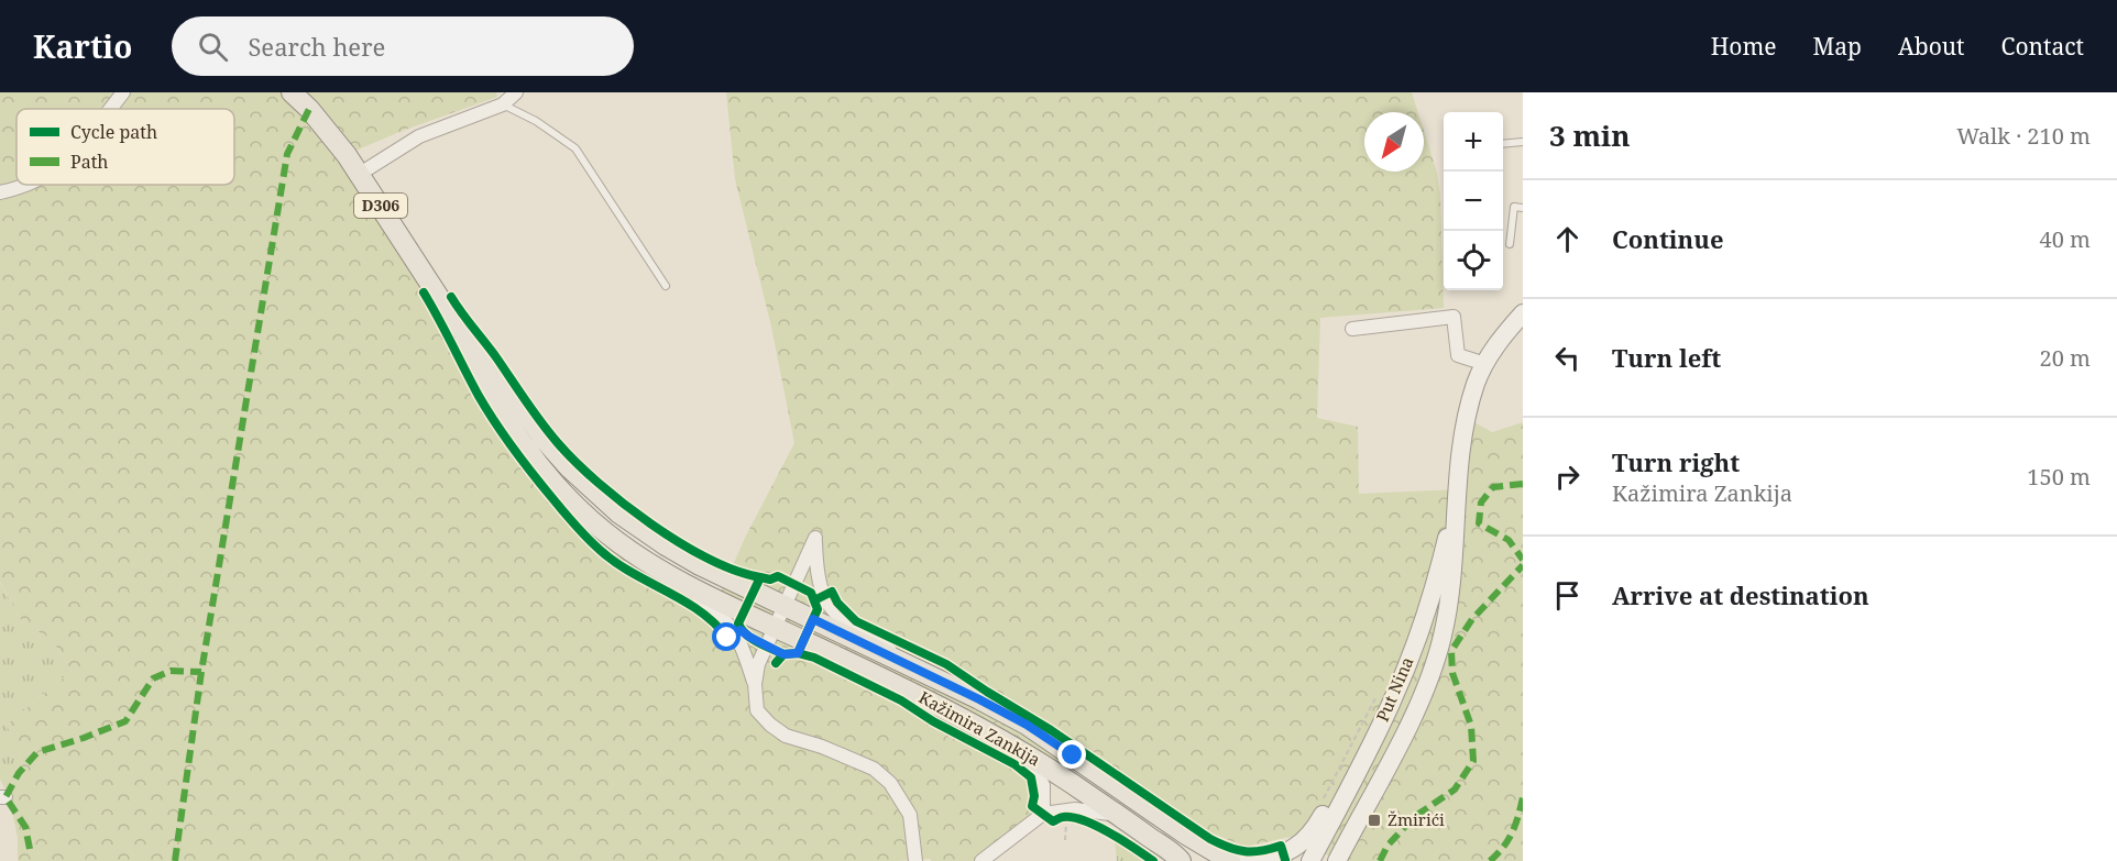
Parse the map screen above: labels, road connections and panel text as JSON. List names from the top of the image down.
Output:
{
  "streets": {
    "main road": ["D306", "Put Nina", "Kažimira Zankija"]
  },
  "places": {
    "transit": ["Žmirići"]
  },
  "legend": ["Cycle path", "Path"],
  "north": "bottom left",
  "page": {
    "header": "Kartio",
    "search": "Search here",
    "nav": [
      "Home",
      "Map",
      "About",
      "Contact"
    ],
    "heading": ["3 min", "Walk · 210 m"],
    "map_buttons": ["+", "−"],
    "list": [
      ["Continue", "40 m"],
      ["Turn left", "20 m"],
      ["Turn right", "Kažimira Zankija", "150 m"],
      "Arrive at destination"
    ]
  }
}
